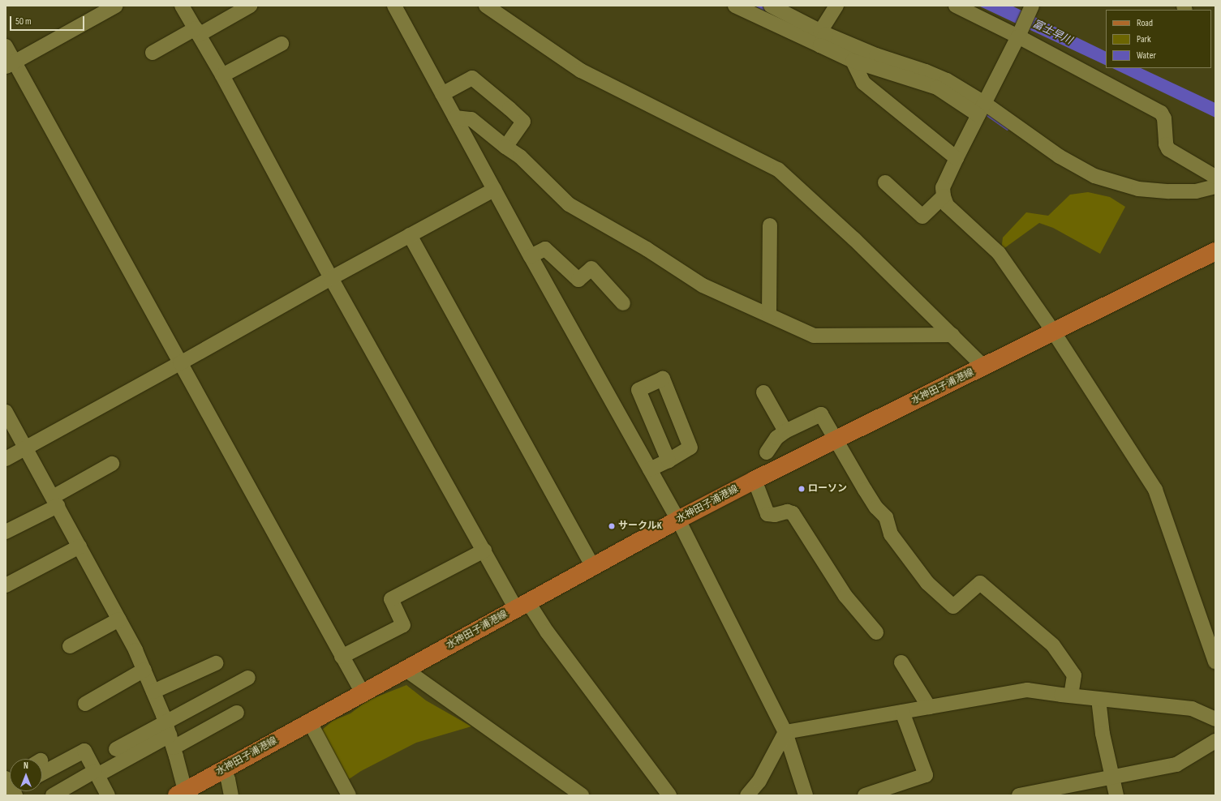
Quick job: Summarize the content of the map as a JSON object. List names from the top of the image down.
{
  "streets": {
    "main road": ["水神田子浦港線"]
  },
  "water": ["富士早川"],
  "places": ["ローソン", "サークルK"],
  "legend": ["Road", "Park", "Water"],
  "scale_bar": "50 m",
  "north": "top"
}
